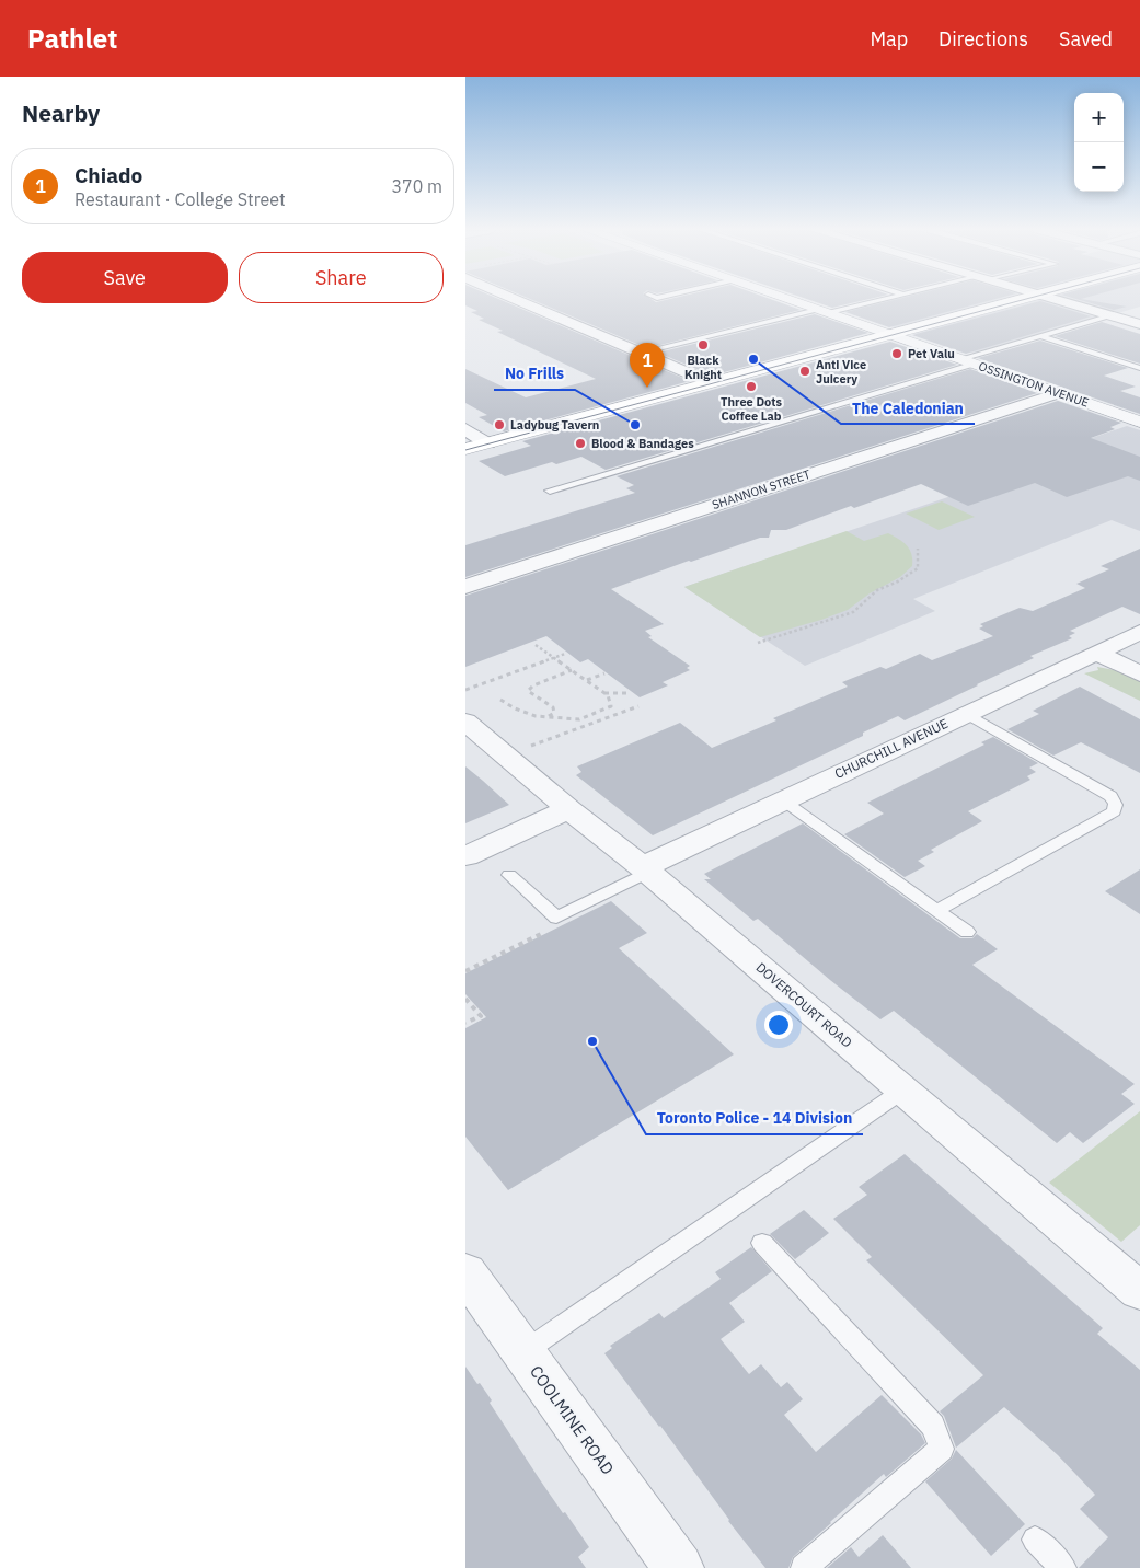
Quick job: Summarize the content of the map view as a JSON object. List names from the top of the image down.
{
  "streets": {
    "street": [
      "OSSINGTON AVENUE",
      "SHANNON STREET",
      "CHURCHILL AVENUE",
      "DOVERCOURT ROAD",
      "COOLMINE ROAD"
    ]
  },
  "crossings": [
    ["OSSINGTON AVENUE", "SHANNON STREET"],
    ["CHURCHILL AVENUE", "DOVERCOURT ROAD"]
  ],
  "places": [
    "Black Knight",
    "Pet Valu",
    "The Caledonian",
    "Anti Vice Juicery",
    "Three Dots Coffee Lab",
    "Ladybug Tavern",
    "No Frills",
    "Blood & Bandages",
    "Toronto Police - 14 Division"
  ],
  "page": {
    "header": "Pathlet",
    "nav": ["Map", "Directions", "Saved"],
    "heading": "Nearby",
    "map_buttons": ["+", "−"],
    "list": [
      {
        "mark": "1",
        "name": "Chiado",
        "note": "Restaurant · College Street",
        "value": "370 m"
      }
    ],
    "buttons": ["Save", "Share"],
    "pins": "1"
  }
}
